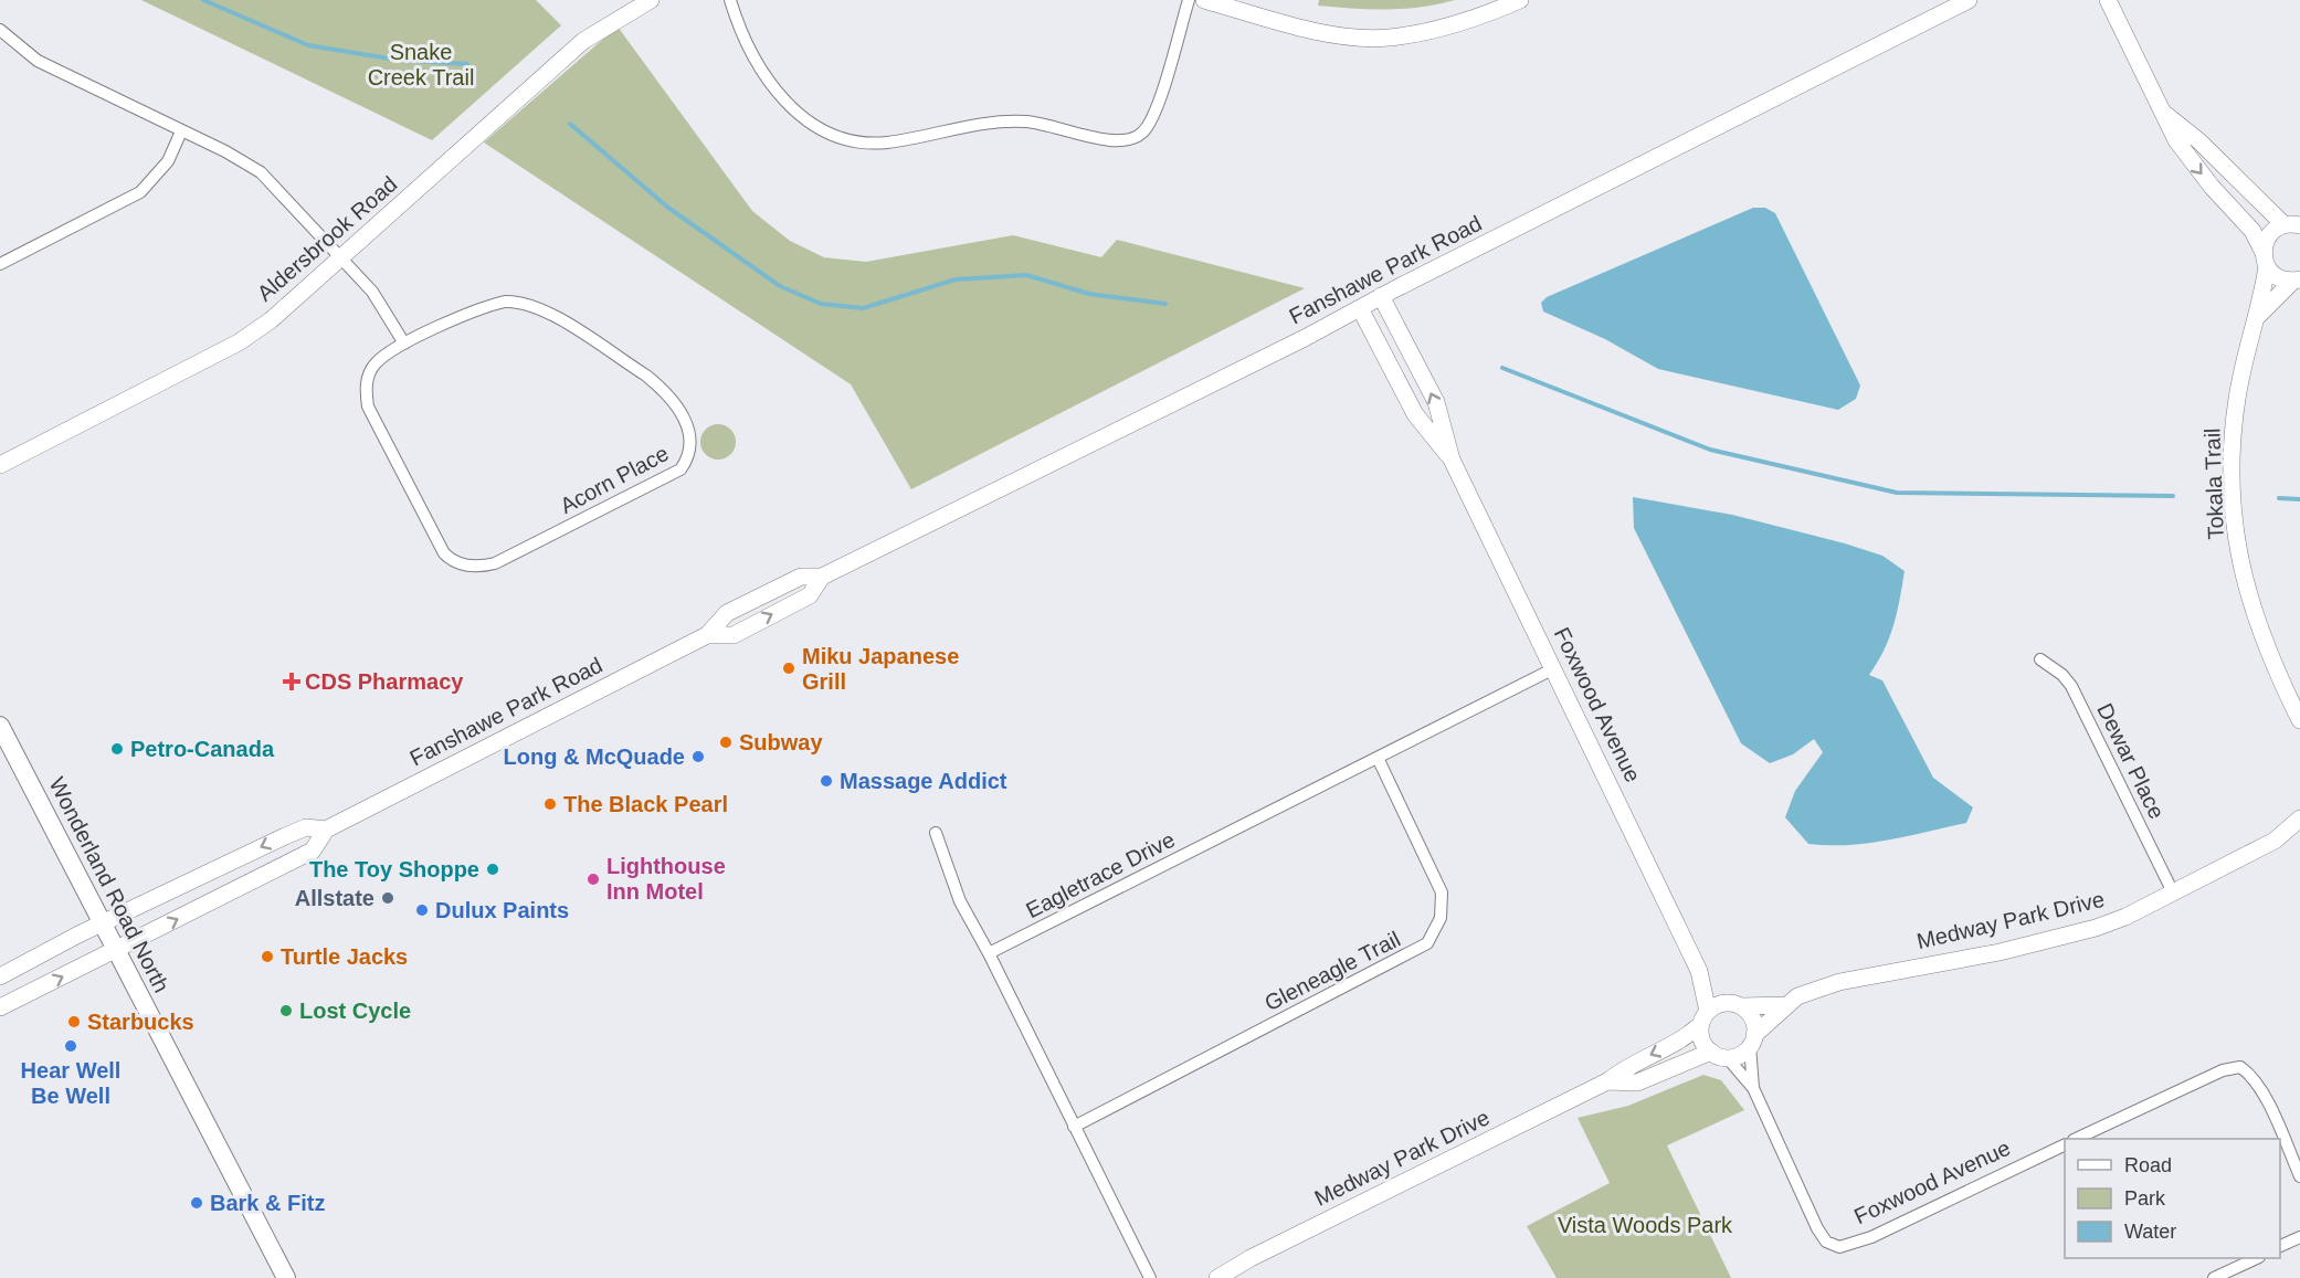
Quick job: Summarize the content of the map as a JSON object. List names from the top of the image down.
{
  "streets": {
    "main road": ["Wonderland Road North"],
    "street": [
      "Aldersbrook Road",
      "Fanshawe Park Road",
      "Acorn Place",
      "Tokala Trail",
      "Foxwood Avenue",
      "Dewar Place",
      "Eagletrace Drive",
      "Medway Park Drive",
      "Gleneagle Trail"
    ]
  },
  "crossings": [
    ["Fanshawe Park Road", "Foxwood Avenue"],
    ["Fanshawe Park Road", "Wonderland Road North"],
    ["Foxwood Avenue", "Eagletrace Drive"],
    ["Foxwood Avenue", "Medway Park Drive"],
    ["Dewar Place", "Medway Park Drive"],
    ["Eagletrace Drive", "Gleneagle Trail"]
  ],
  "parks": ["Snake Creek Trail", "Vista Woods Park"],
  "places": {
    "other": [
      "Miku Japanese Grill",
      "Subway",
      "Petro-Canada",
      "Long & McQuade",
      "Massage Addict",
      "The Black Pearl",
      "The Toy Shoppe",
      "Lighthouse Inn Motel",
      "Allstate",
      "Dulux Paints",
      "Turtle Jacks",
      "Lost Cycle",
      "Starbucks",
      "Hear Well Be Well",
      "Bark & Fitz"
    ],
    "health": ["CDS Pharmacy"]
  },
  "legend": ["Road", "Park", "Water"]
}
